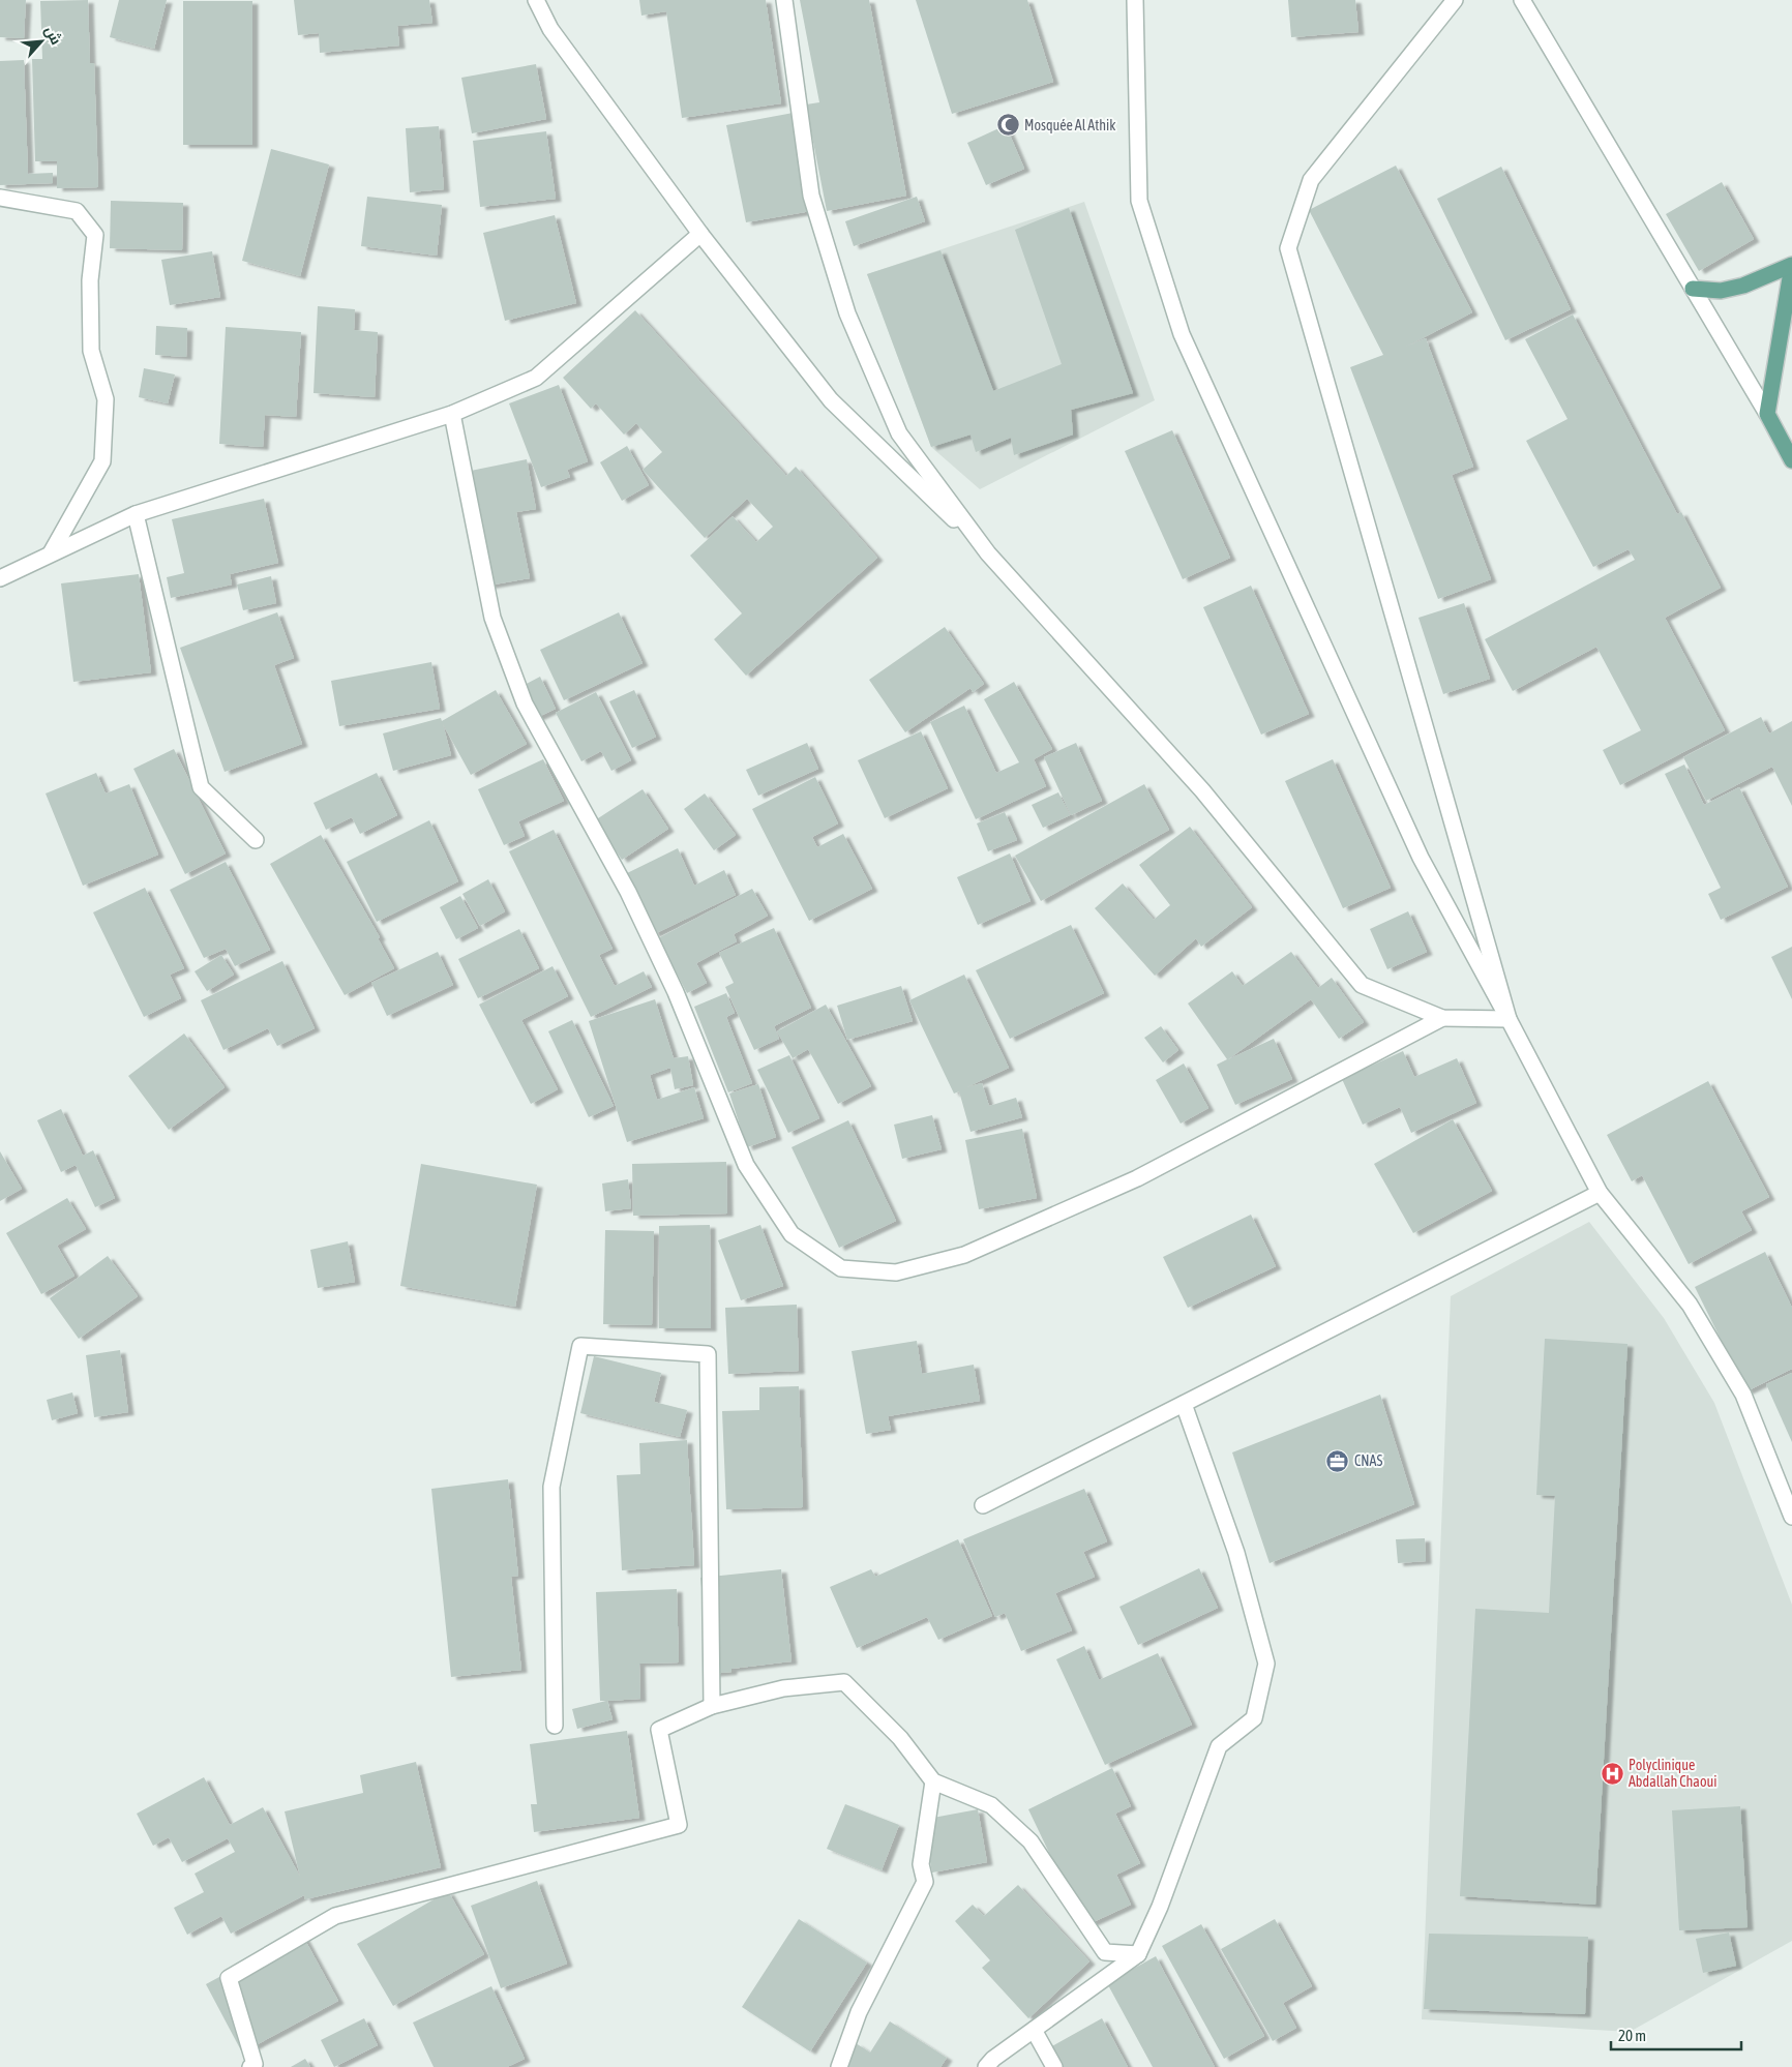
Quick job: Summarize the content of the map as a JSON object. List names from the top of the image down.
{
  "places": {
    "mosque": ["Mosquée Al Athik"],
    "office": ["CNAS"],
    "hospital": ["Polyclinique Abdallah Chaoui"]
  },
  "scale_bar": "20 m",
  "north": "top right"
}
